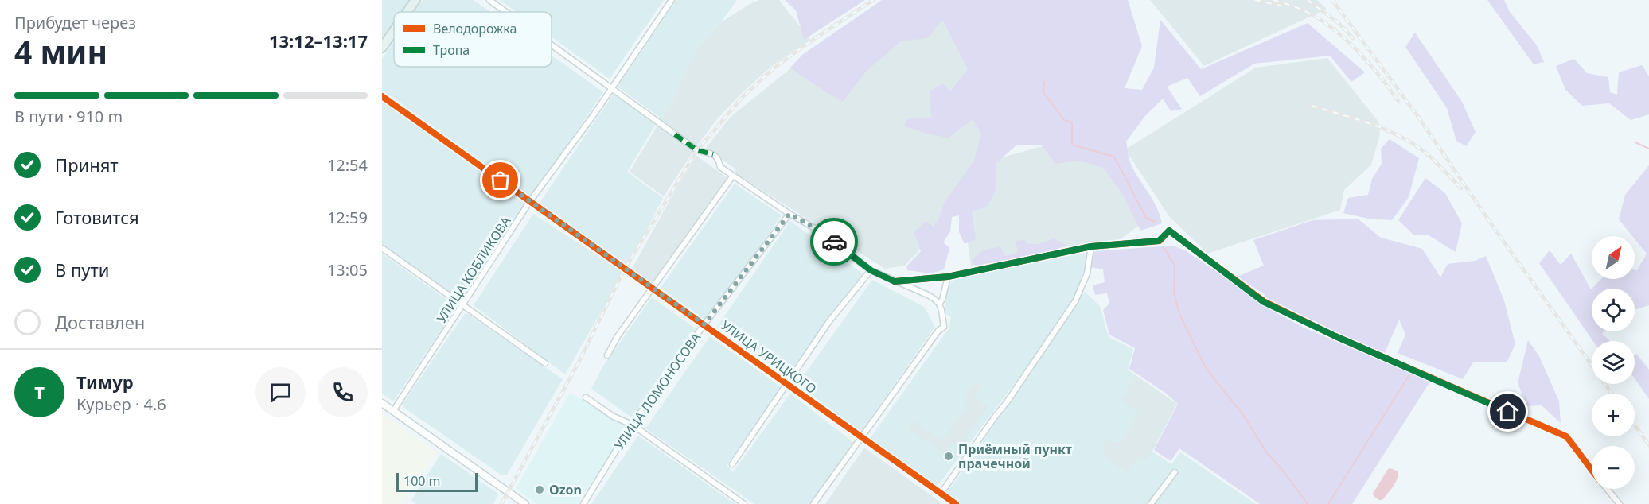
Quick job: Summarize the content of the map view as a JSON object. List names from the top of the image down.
{
  "streets": {
    "street": ["УЛИЦА КОБЛИКОВА", "УЛИЦА УРИЦКОГО", "УЛИЦА ЛОМОНОСОВА"]
  },
  "crossings": [
    ["УЛИЦА КОБЛИКОВА", "УЛИЦА УРИЦКОГО"],
    ["УЛИЦА УРИЦКОГО", "УЛИЦА ЛОМОНОСОВА"]
  ],
  "places": ["Приёмный пункт прачечной", "Ozon"],
  "legend": ["Велодорожка", "Тропа"],
  "scale_bar": "100 m",
  "north": "top right",
  "page": {
    "heading": ["4 мин", "Прибудет через", "13:12–13:17"],
    "panel": ["Тимур", "Курьер · 4.6"],
    "bar": "В пути · 910 m",
    "list": [
      ["Принят", "12:54"],
      ["Готовится", "12:59"],
      ["В пути", "13:05"],
      "Доставлен"
    ],
    "map_buttons": ["+", "−"],
    "round": "Т",
    "scale": "100 m"
  }
}
